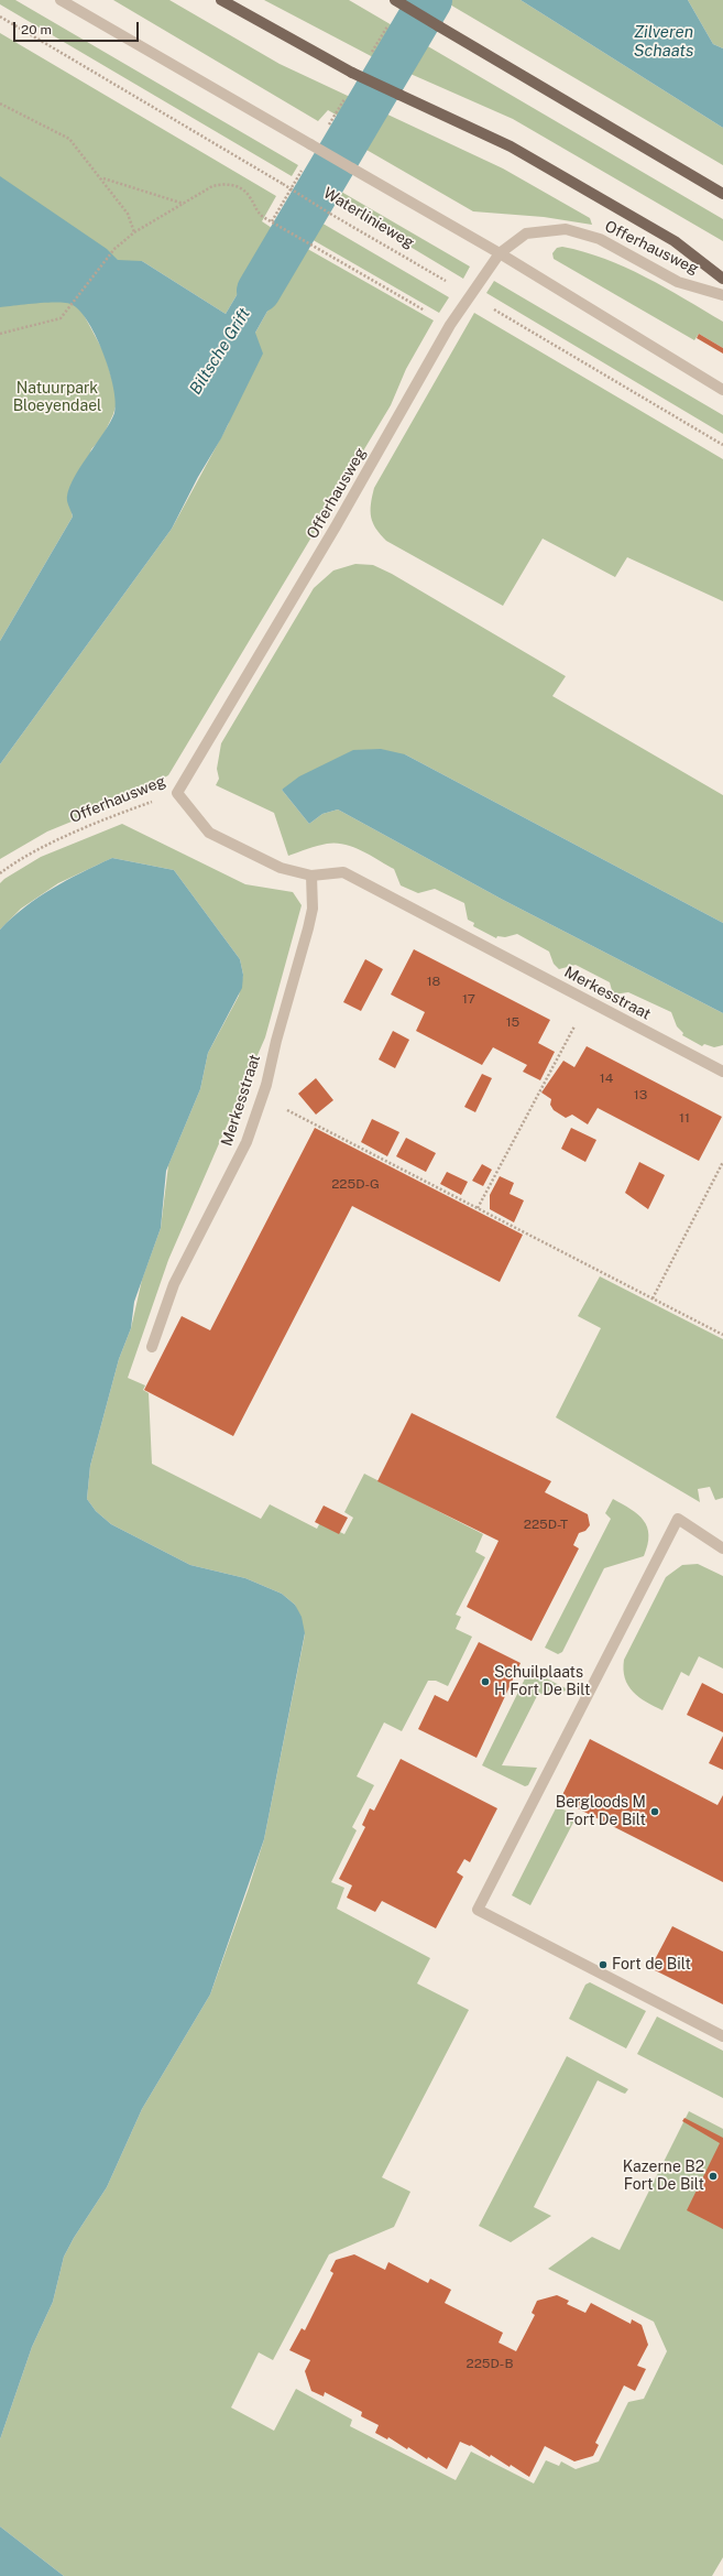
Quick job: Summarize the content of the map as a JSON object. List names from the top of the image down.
{
  "streets": {
    "street": ["Offerhausweg", "Merkesstraat"],
    "path": ["Waterlinieweg"]
  },
  "crossings": [
    ["Waterlinieweg", "Offerhausweg"],
    ["Offerhausweg", "Merkesstraat"]
  ],
  "water": ["Zilveren Schaats", "Biltsche Grift"],
  "parks": ["Natuurpark Bloeyendael"],
  "places": [
    "Schuilplaats H Fort De Bilt",
    "Bergloods M Fort De Bilt",
    "Fort de Bilt",
    "Kazerne B2 Fort De Bilt"
  ],
  "house_numbers": [
    "18",
    "17",
    "15",
    "14",
    "13",
    "11",
    "225D-G",
    "225D-T",
    "225D-B"
  ],
  "scale_bar": "20 m"
}
